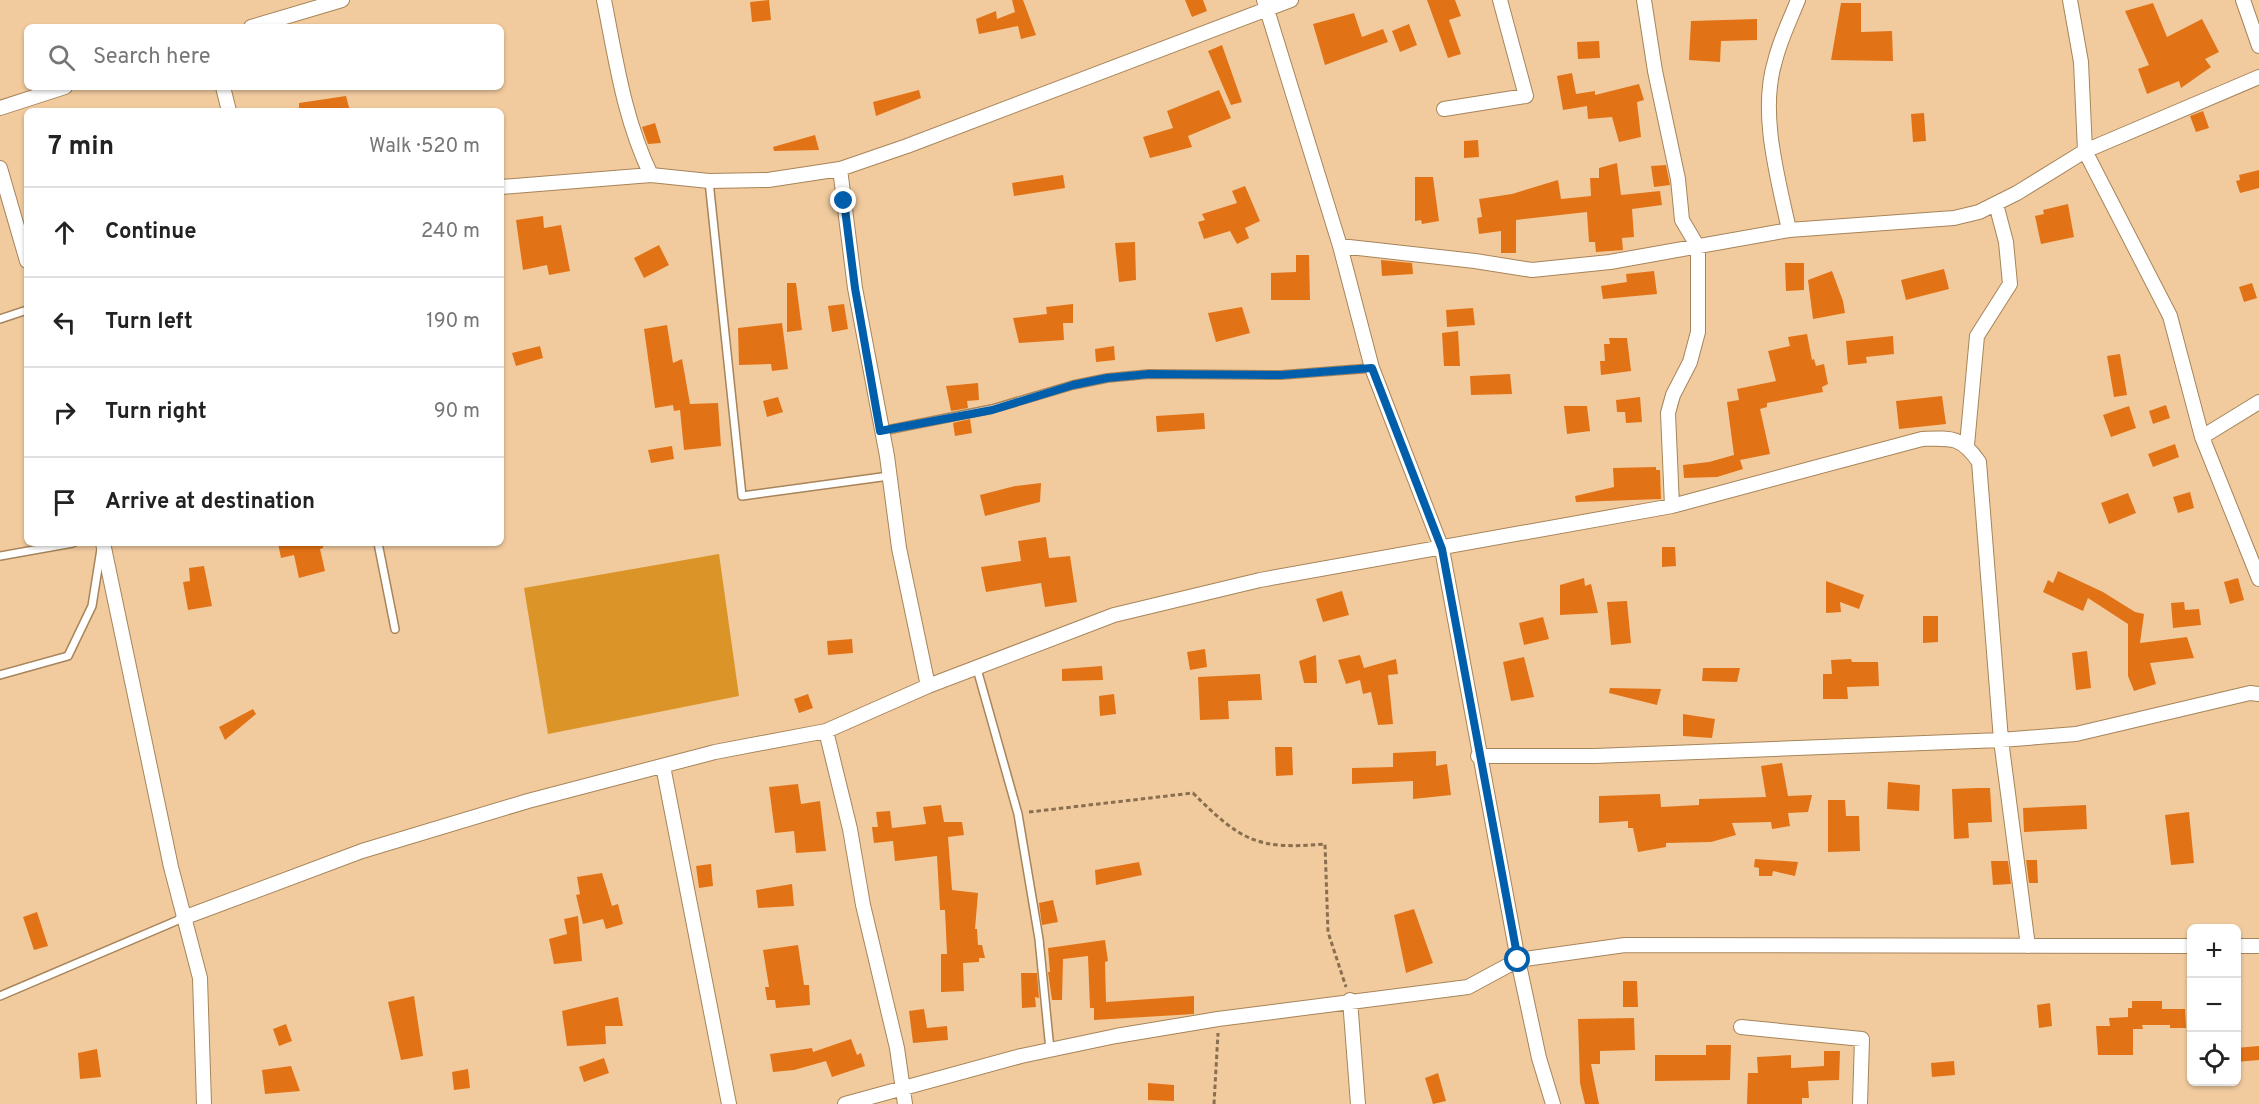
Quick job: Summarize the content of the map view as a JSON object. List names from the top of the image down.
{
  "page": {
    "search": "Search here",
    "heading": ["7 min", "Walk · 520 m"],
    "list": [
      ["Continue", "240 m"],
      ["Turn left", "190 m"],
      ["Turn right", "90 m"],
      "Arrive at destination"
    ],
    "map_buttons": ["+", "−"]
  }
}
